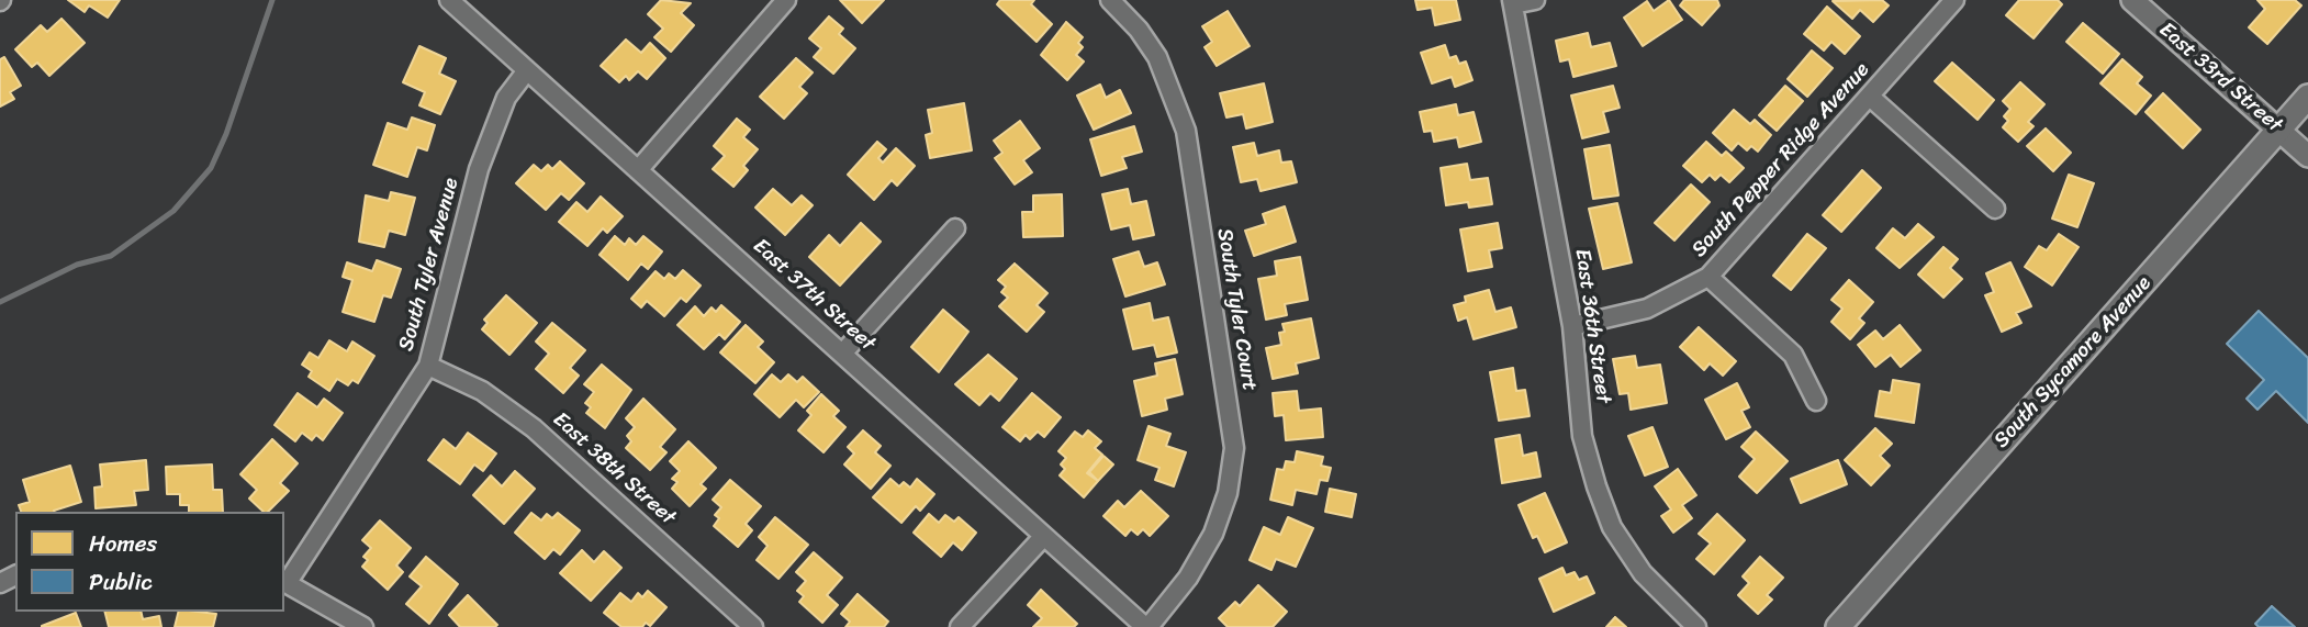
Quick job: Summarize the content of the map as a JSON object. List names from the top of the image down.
{
  "streets": {
    "main road": ["South Sycamore Avenue"],
    "street": [
      "East 33rd Street",
      "South Pepper Ridge Avenue",
      "South Tyler Avenue",
      "East 37th Street",
      "South Tyler Court",
      "East 36th Street",
      "East 38th Street"
    ]
  },
  "crossings": [
    ["East 33rd Street", "South Sycamore Avenue"],
    ["South Pepper Ridge Avenue", "East 36th Street"],
    ["South Tyler Avenue", "East 37th Street"],
    ["South Tyler Avenue", "East 38th Street"],
    ["East 37th Street", "South Tyler Court"]
  ],
  "legend": ["Homes", "Public"]
}
